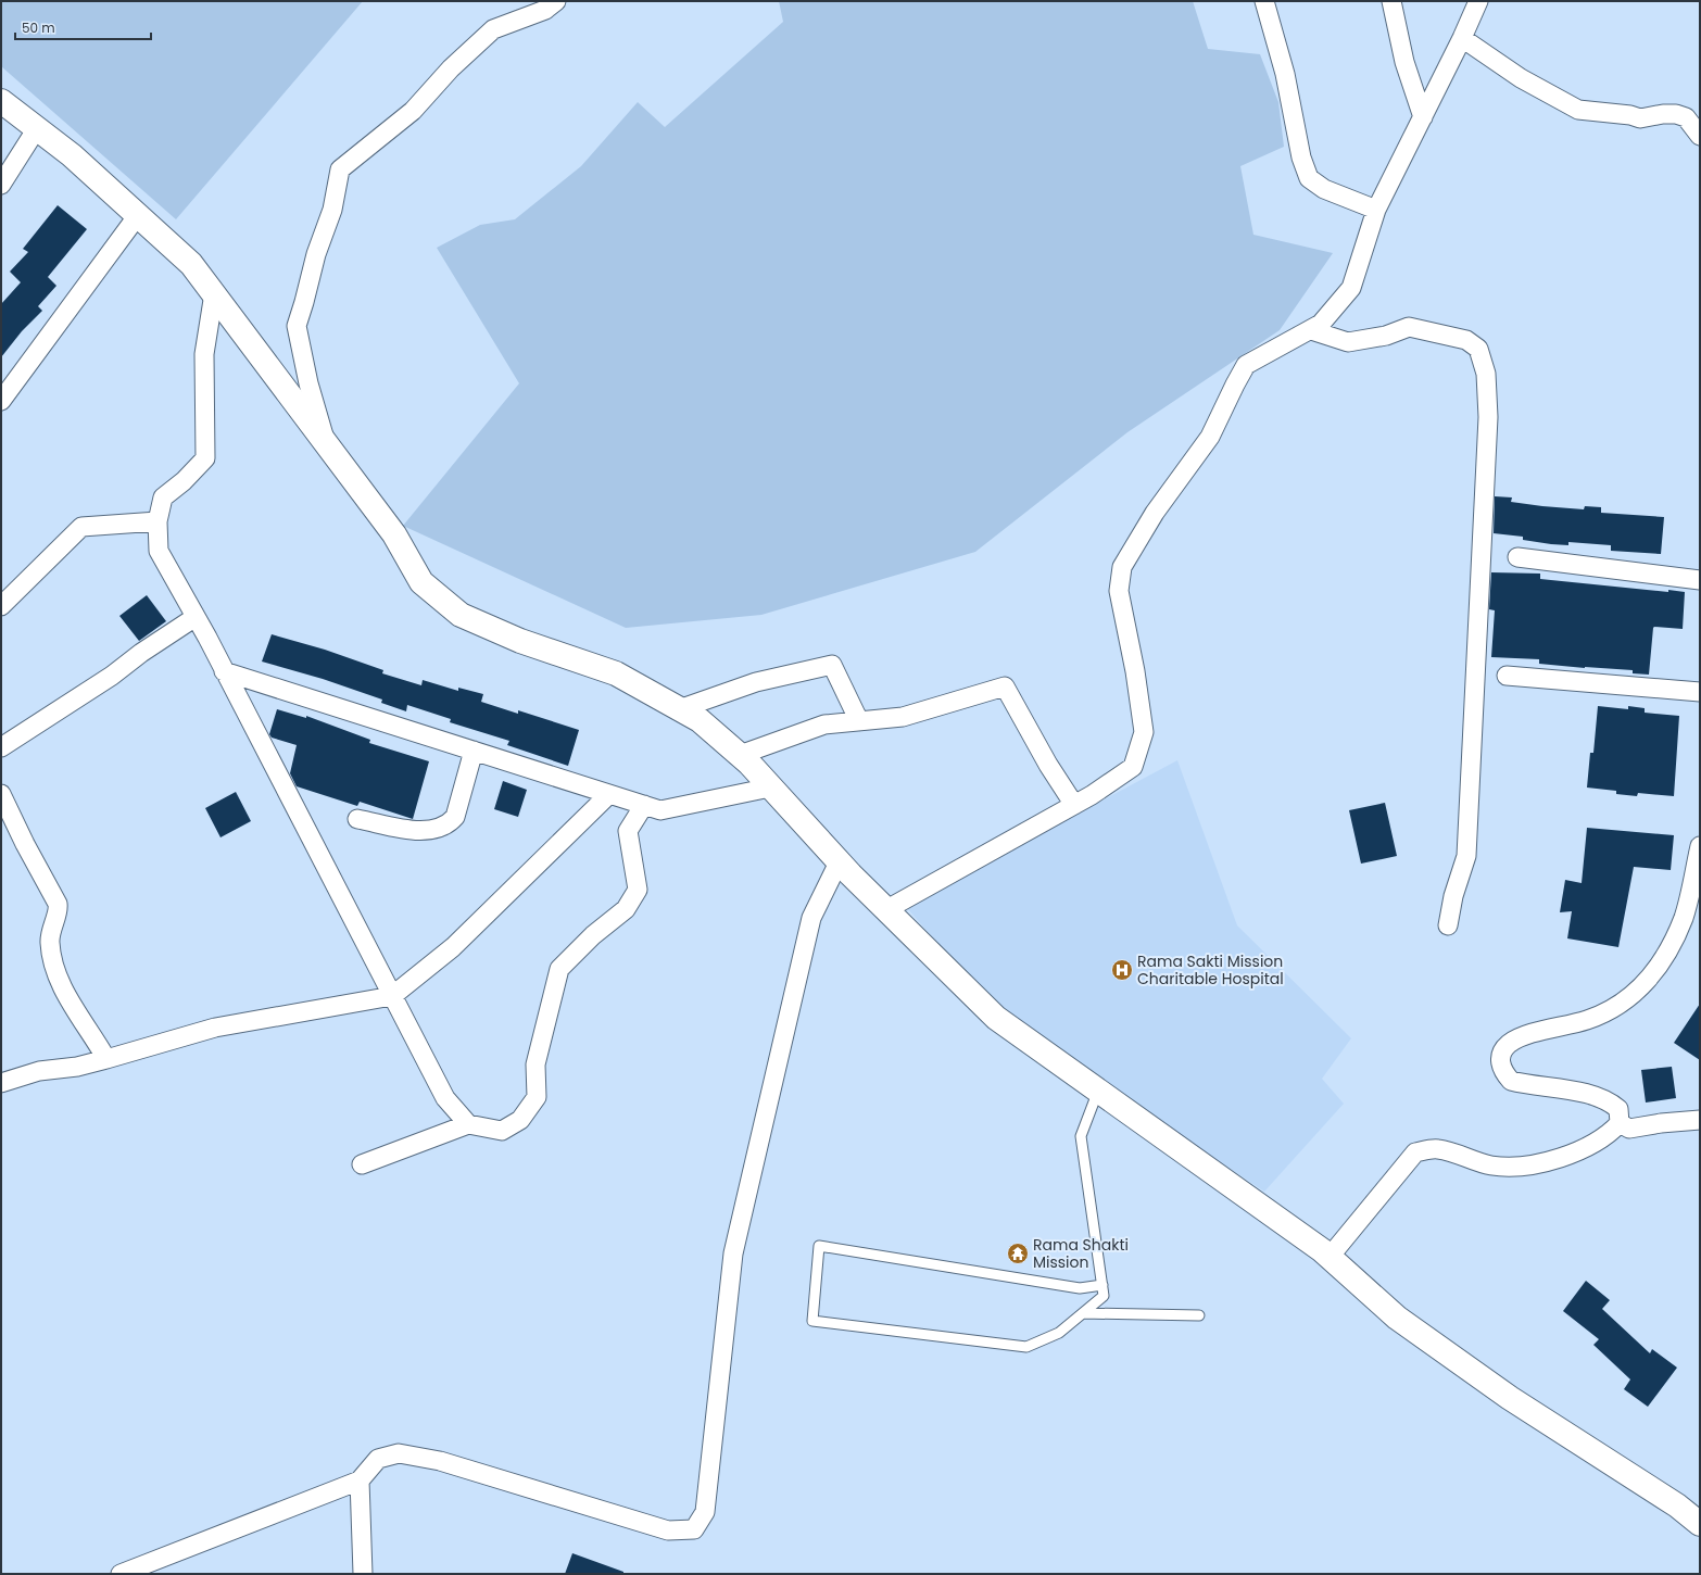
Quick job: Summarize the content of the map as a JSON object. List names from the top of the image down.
{
  "places": {
    "hospital": ["Rama Sakti Mission Charitable Hospital"],
    "temple": ["Rama Shakti Mission"]
  },
  "scale_bar": "50 m"
}
